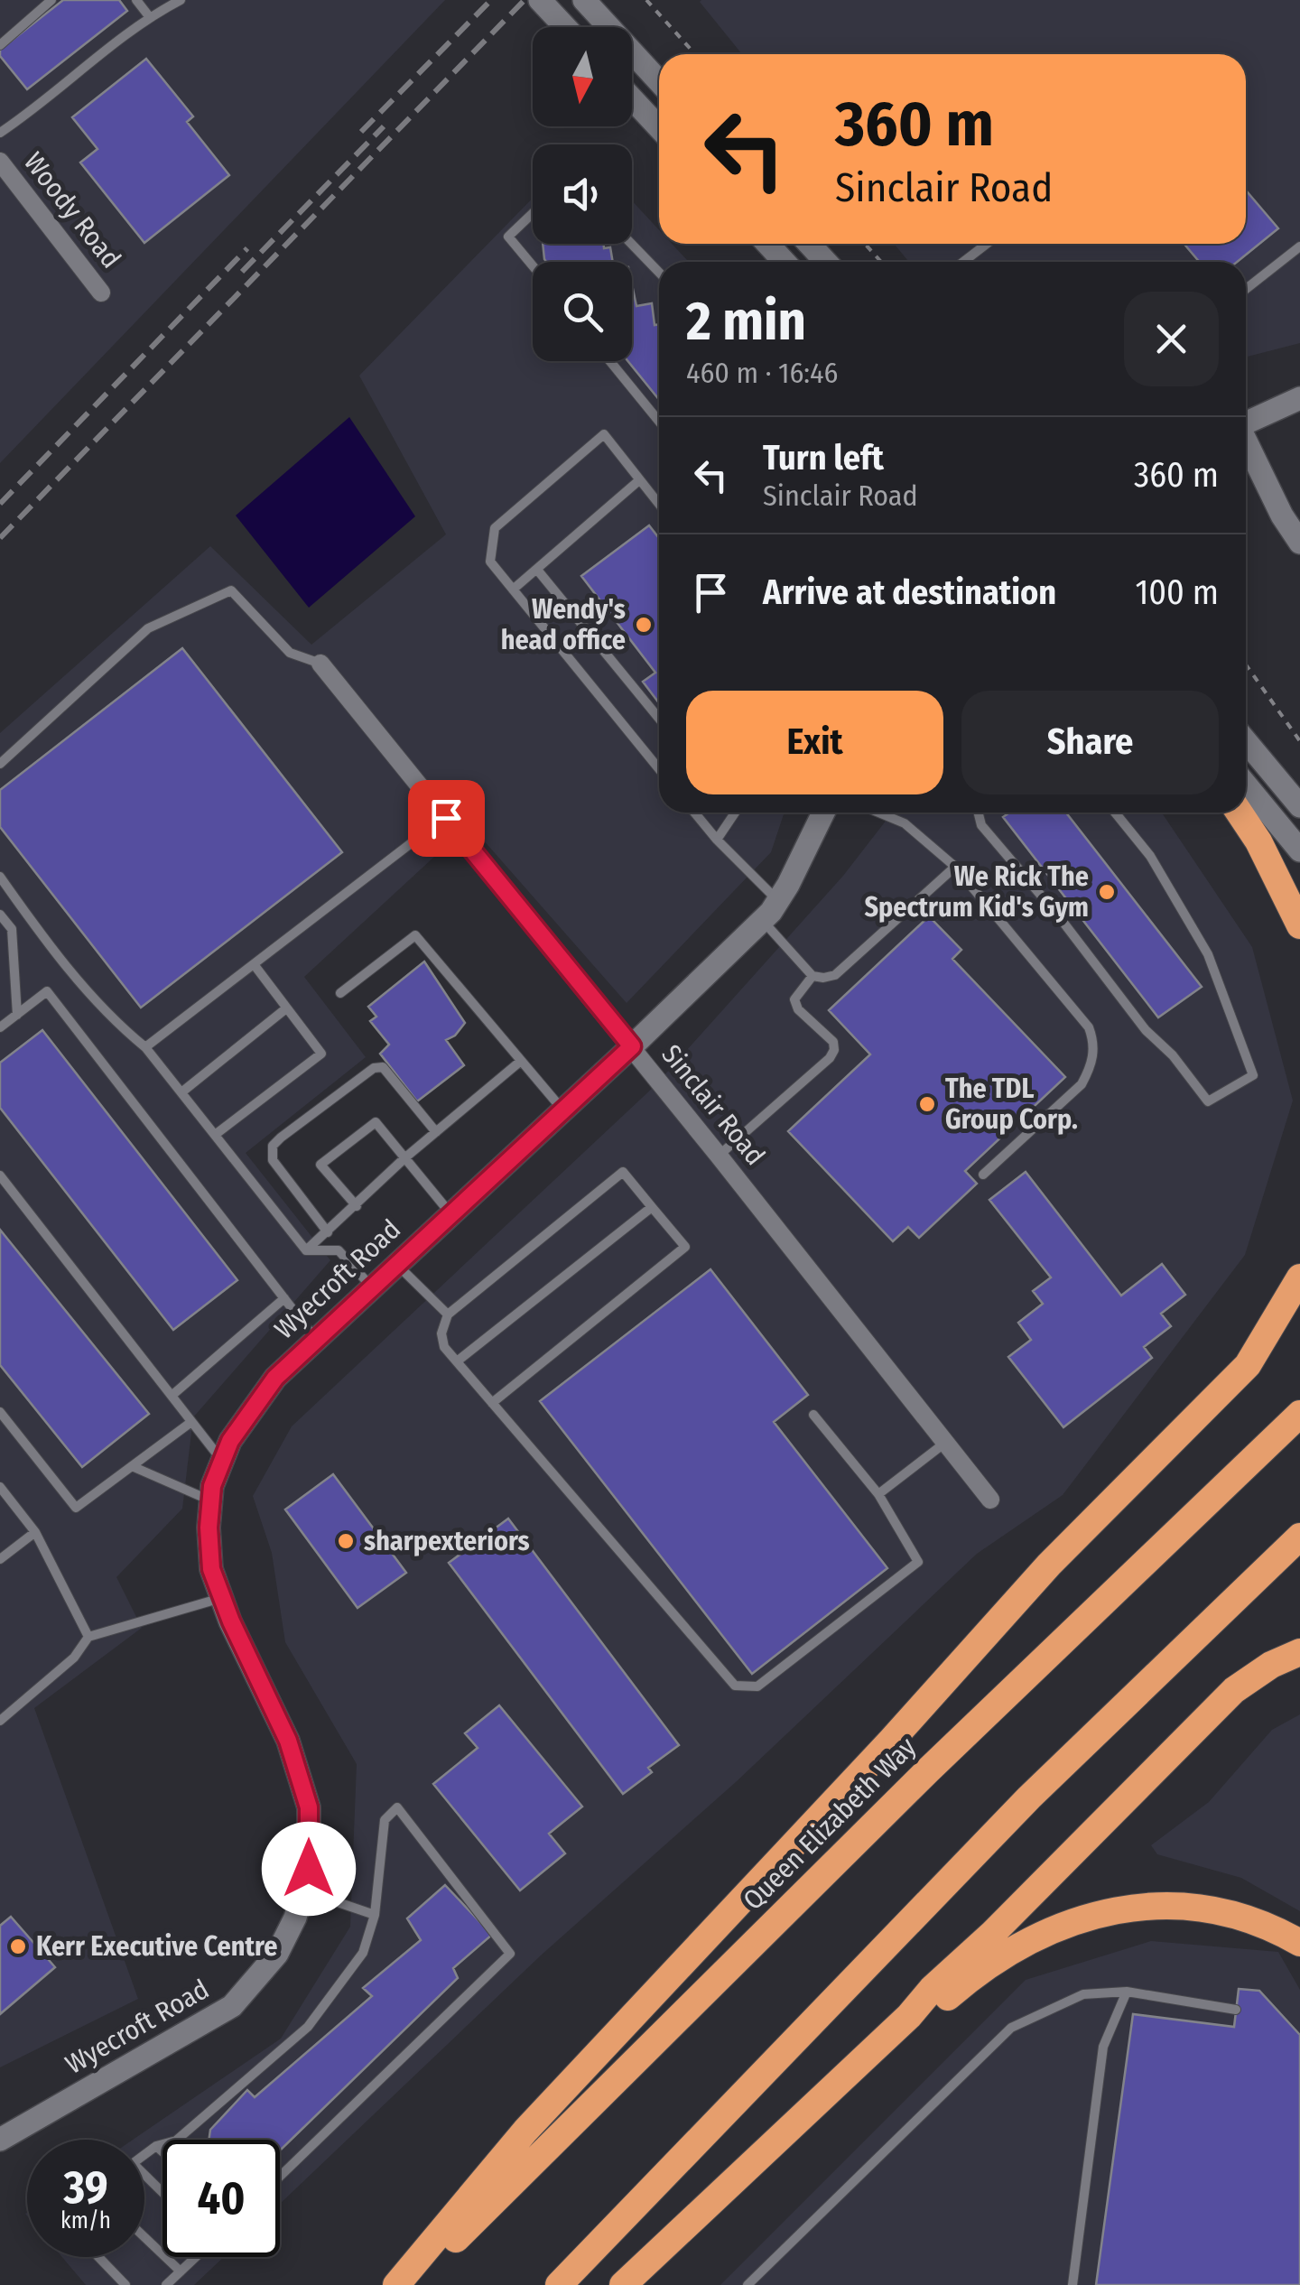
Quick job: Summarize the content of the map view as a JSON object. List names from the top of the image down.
{
  "streets": {
    "highway": ["Queen Elizabeth Way"],
    "street": ["Woody Road", "Sinclair Road", "Wyecroft Road"]
  },
  "crossings": [
    ["Sinclair Road", "Wyecroft Road"]
  ],
  "places": [
    "Wendy's head office",
    "We Rick The Spectrum Kid's Gym",
    "The TDL Group Corp.",
    "sharpexteriors",
    "Kerr Executive Centre"
  ],
  "north": "bottom",
  "page": {
    "turn": ["360 m", "Sinclair Road"],
    "heading": ["2 min", "460 m · 16:46"],
    "list": [
      {
        "name": "Turn left",
        "note": "Sinclair Road",
        "value": "360 m"
      },
      {
        "name": "Arrive at destination",
        "value": "100 m"
      }
    ],
    "buttons": ["Exit", "Share"],
    "speed": "39 km/h",
    "limit": "40"
  }
}
